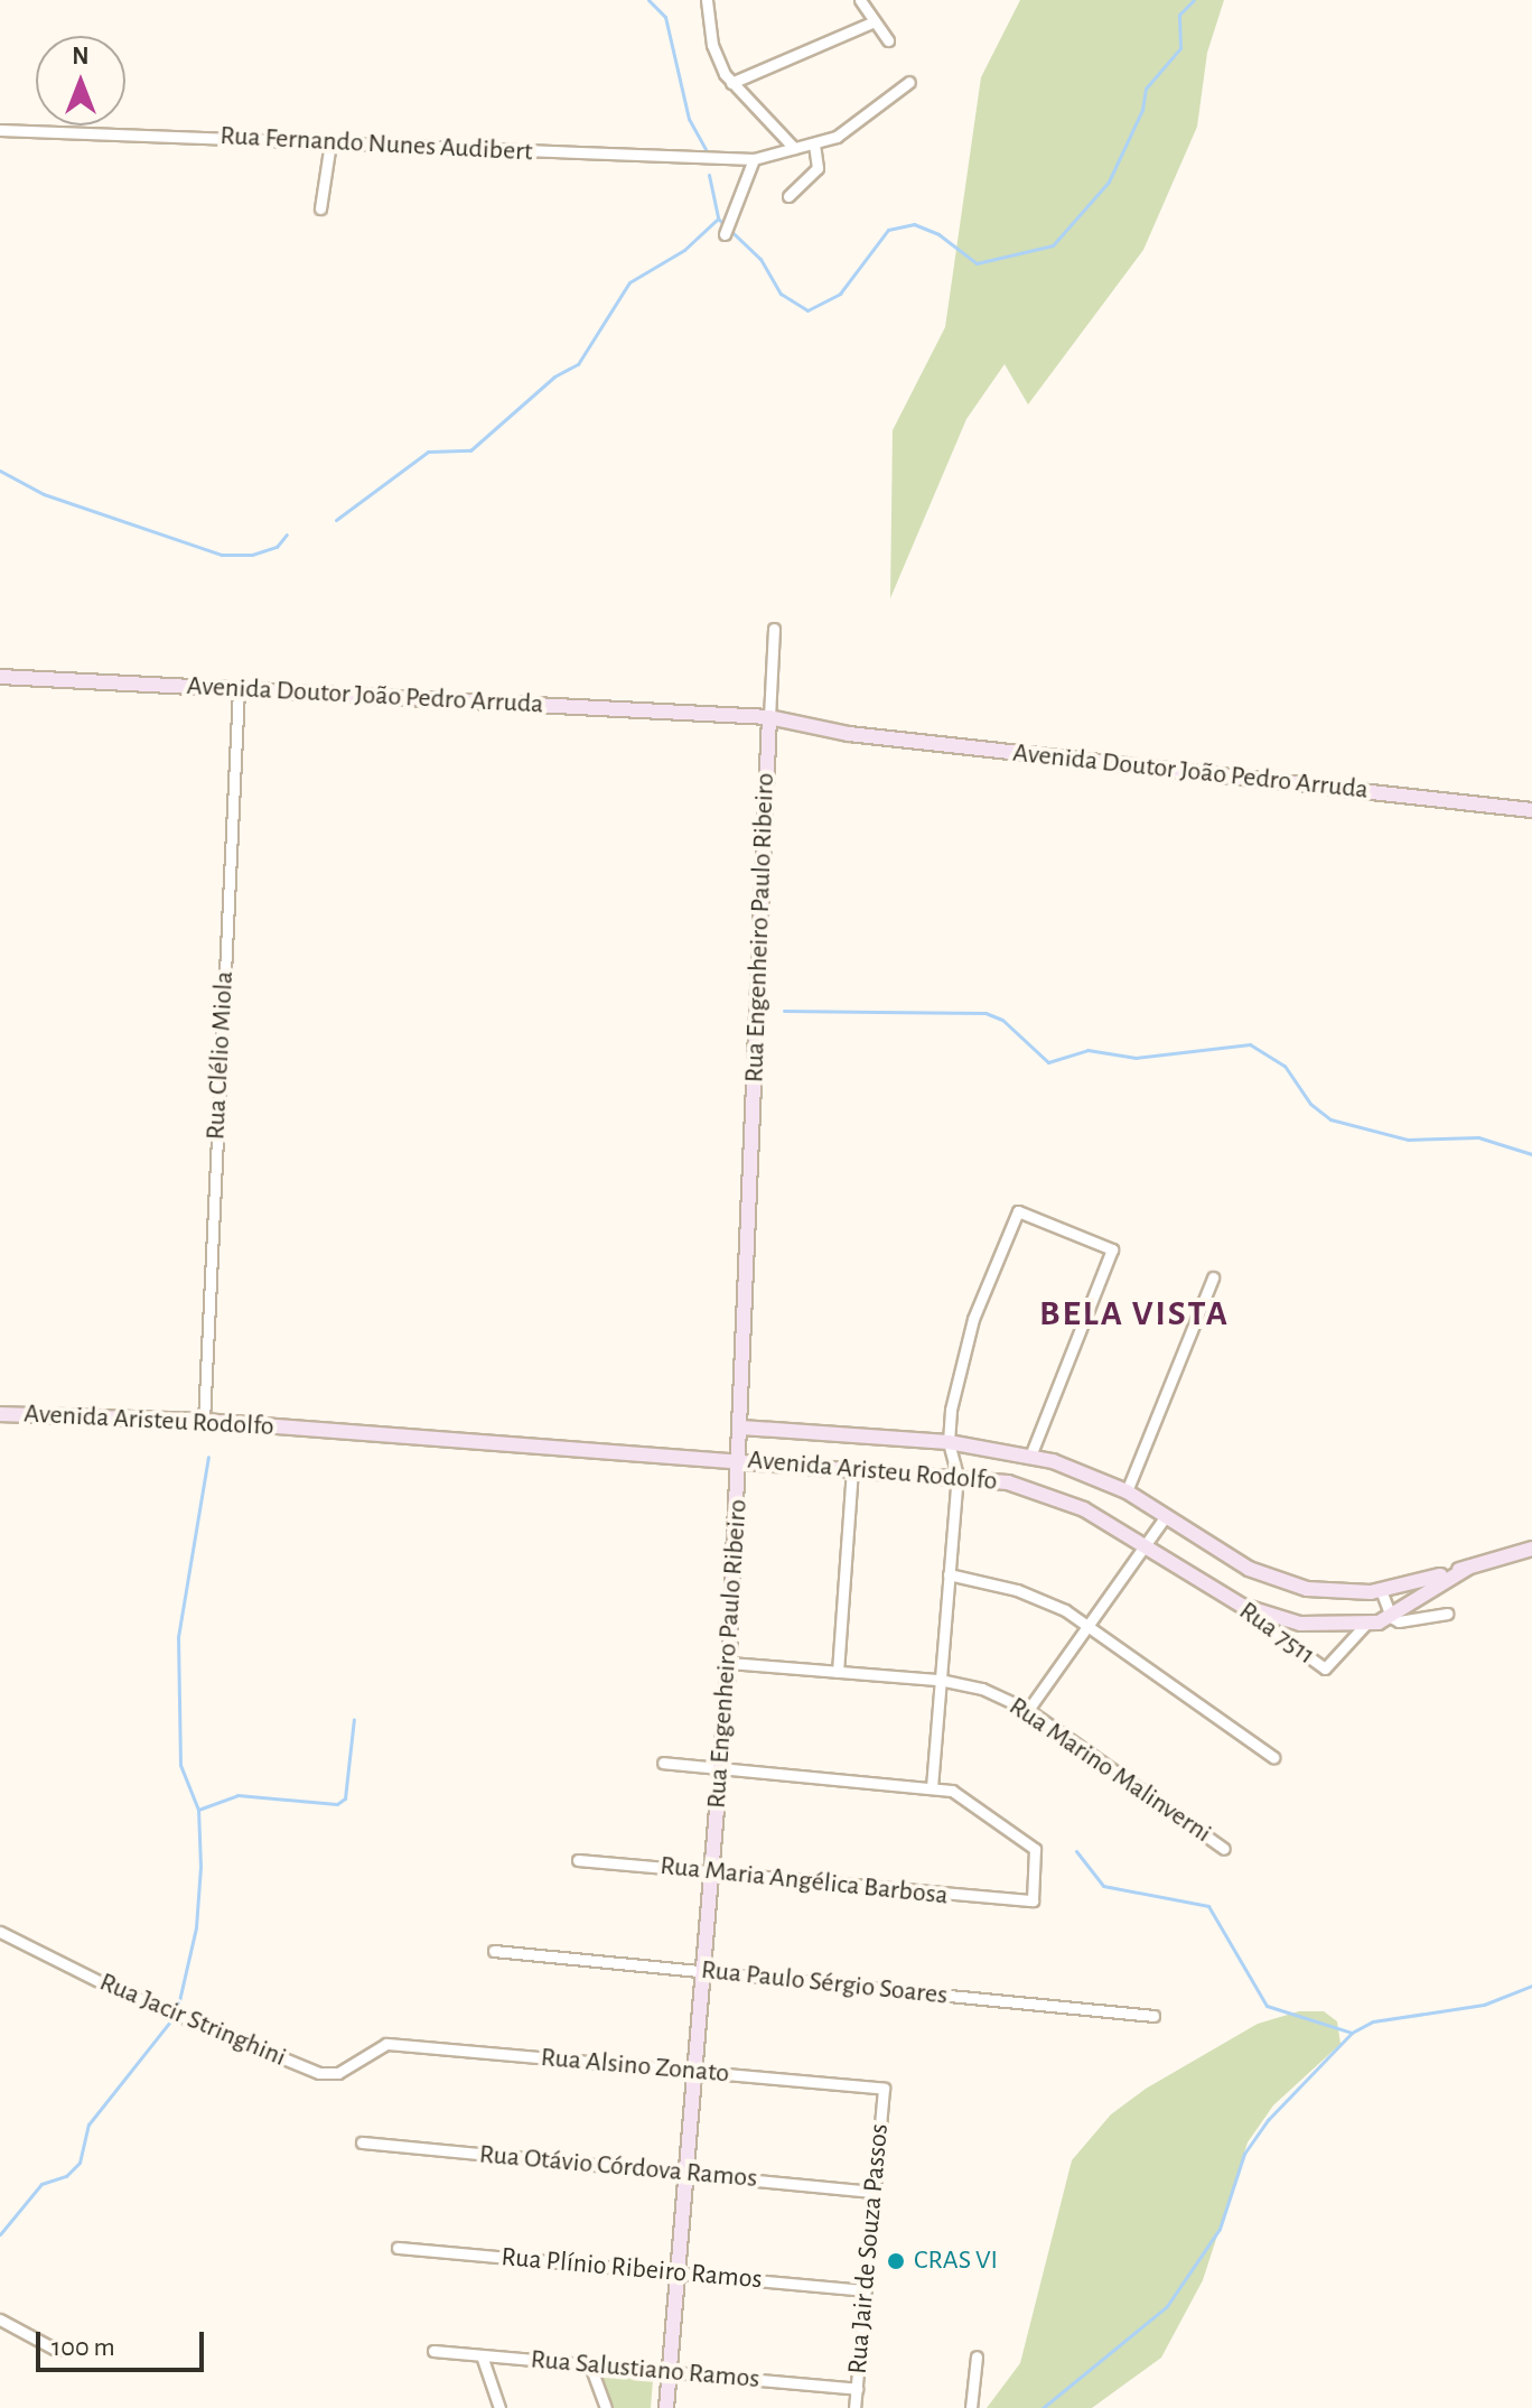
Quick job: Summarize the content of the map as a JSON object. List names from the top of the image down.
{
  "streets": {
    "street": [
      "Rua Fernando Nunes Audibert",
      "Avenida Doutor João Pedro Arruda",
      "Rua Engenheiro Paulo Ribeiro",
      "Rua Clélio Miola",
      "Avenida Aristeu Rodolfo",
      "Rua 7511",
      "Rua Marino Malinverni",
      "Rua Maria Angélica Barbosa",
      "Rua Paulo Sérgio Soares",
      "Rua Jacir Stringhini",
      "Rua Alsino Zonato",
      "Rua Otávio Córdova Ramos",
      "Rua Jair de Souza Passos",
      "Rua Plínio Ribeiro Ramos",
      "Rua Salustiano Ramos"
    ]
  },
  "crossings": [
    ["Avenida Doutor João Pedro Arruda", "Rua Engenheiro Paulo Ribeiro"],
    ["Avenida Doutor João Pedro Arruda", "Rua Clélio Miola"],
    ["Rua Engenheiro Paulo Ribeiro", "Avenida Aristeu Rodolfo"],
    ["Rua Engenheiro Paulo Ribeiro", "Rua Marino Malinverni"],
    ["Rua Engenheiro Paulo Ribeiro", "Rua Maria Angélica Barbosa"],
    ["Rua Engenheiro Paulo Ribeiro", "Rua Paulo Sérgio Soares"],
    ["Rua Engenheiro Paulo Ribeiro", "Rua Alsino Zonato"],
    ["Rua Engenheiro Paulo Ribeiro", "Rua Otávio Córdova Ramos"],
    ["Rua Engenheiro Paulo Ribeiro", "Rua Plínio Ribeiro Ramos"],
    ["Rua Engenheiro Paulo Ribeiro", "Rua Salustiano Ramos"],
    ["Rua Clélio Miola", "Avenida Aristeu Rodolfo"],
    ["Avenida Aristeu Rodolfo", "Rua 7511"],
    ["Rua Jacir Stringhini", "Rua Alsino Zonato"],
    ["Rua Alsino Zonato", "Rua Jair de Souza Passos"],
    ["Rua Otávio Córdova Ramos", "Rua Jair de Souza Passos"],
    ["Rua Jair de Souza Passos", "Rua Plínio Ribeiro Ramos"],
    ["Rua Jair de Souza Passos", "Rua Salustiano Ramos"]
  ],
  "districts": ["BELA VISTA"],
  "places": ["CRAS VI"],
  "scale_bar": "100 m",
  "north": "top"
}
